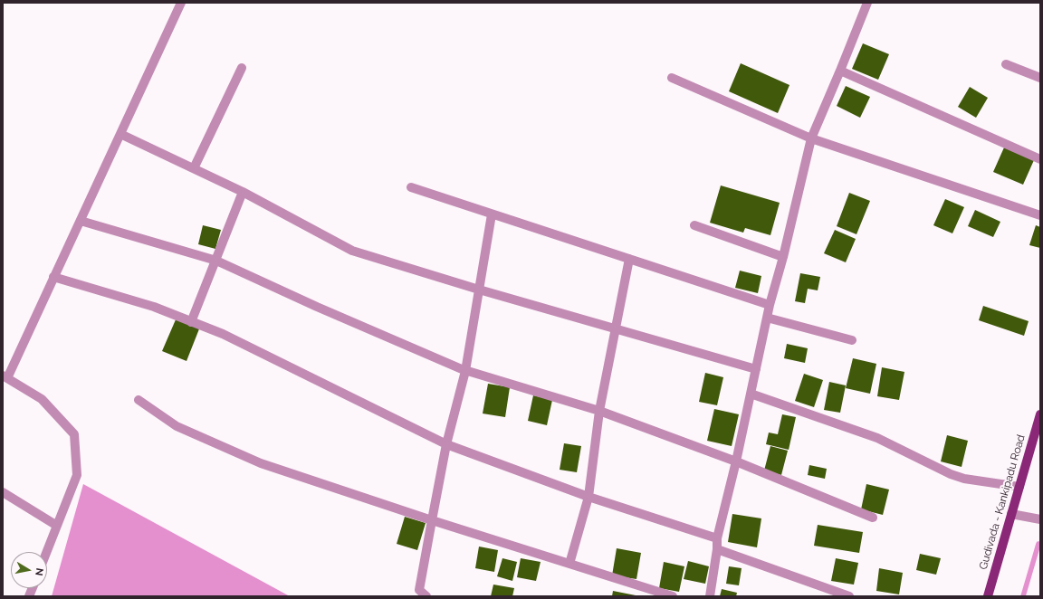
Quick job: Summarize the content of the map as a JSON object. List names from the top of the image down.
{
  "streets": {
    "main road": ["Gudivada - Kankipadu Road"]
  },
  "north": "right"
}
